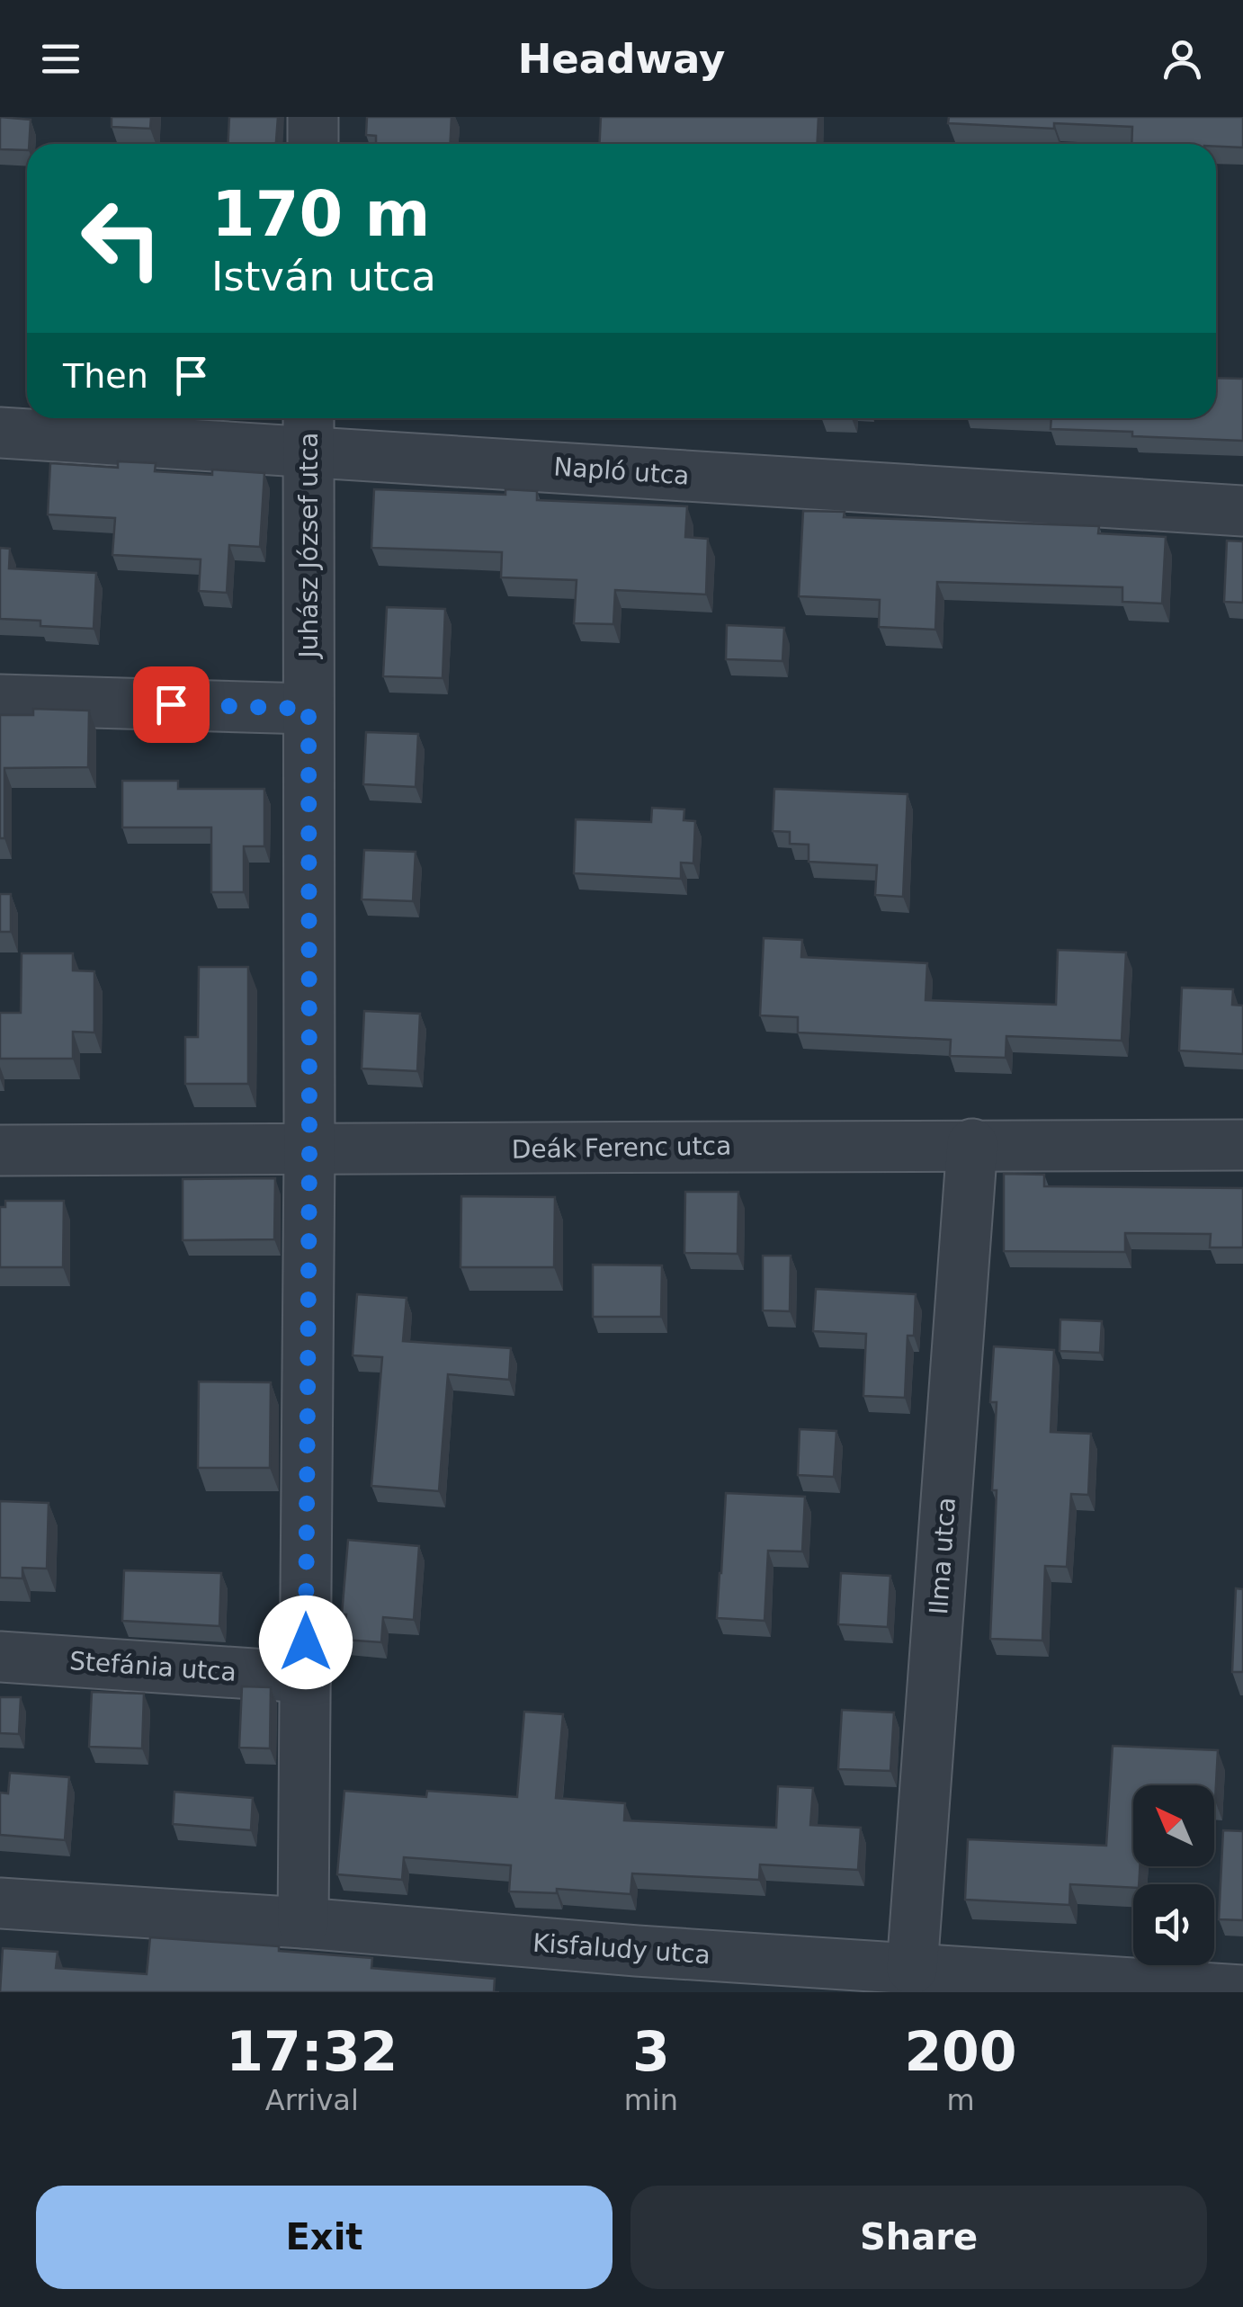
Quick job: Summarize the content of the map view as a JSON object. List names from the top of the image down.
{
  "streets": {
    "street": [
      "Napló utca",
      "Juhász József utca",
      "Deák Ferenc utca",
      "Ilma utca",
      "Stefánia utca",
      "Kisfaludy utca"
    ]
  },
  "crossings": [
    ["Napló utca", "Juhász József utca"],
    ["Juhász József utca", "Deák Ferenc utca"],
    ["Juhász József utca", "Stefánia utca"],
    ["Juhász József utca", "Kisfaludy utca"],
    ["Deák Ferenc utca", "Ilma utca"],
    ["Ilma utca", "Kisfaludy utca"]
  ],
  "north": "top left",
  "page": {
    "header": "Headway",
    "turn": ["170 m", "István utca"],
    "then": "Then",
    "eta": [
      "17:32",
      "Arrival",
      "3",
      "min",
      "200",
      "m"
    ],
    "buttons": ["Exit", "Share"]
  }
}
